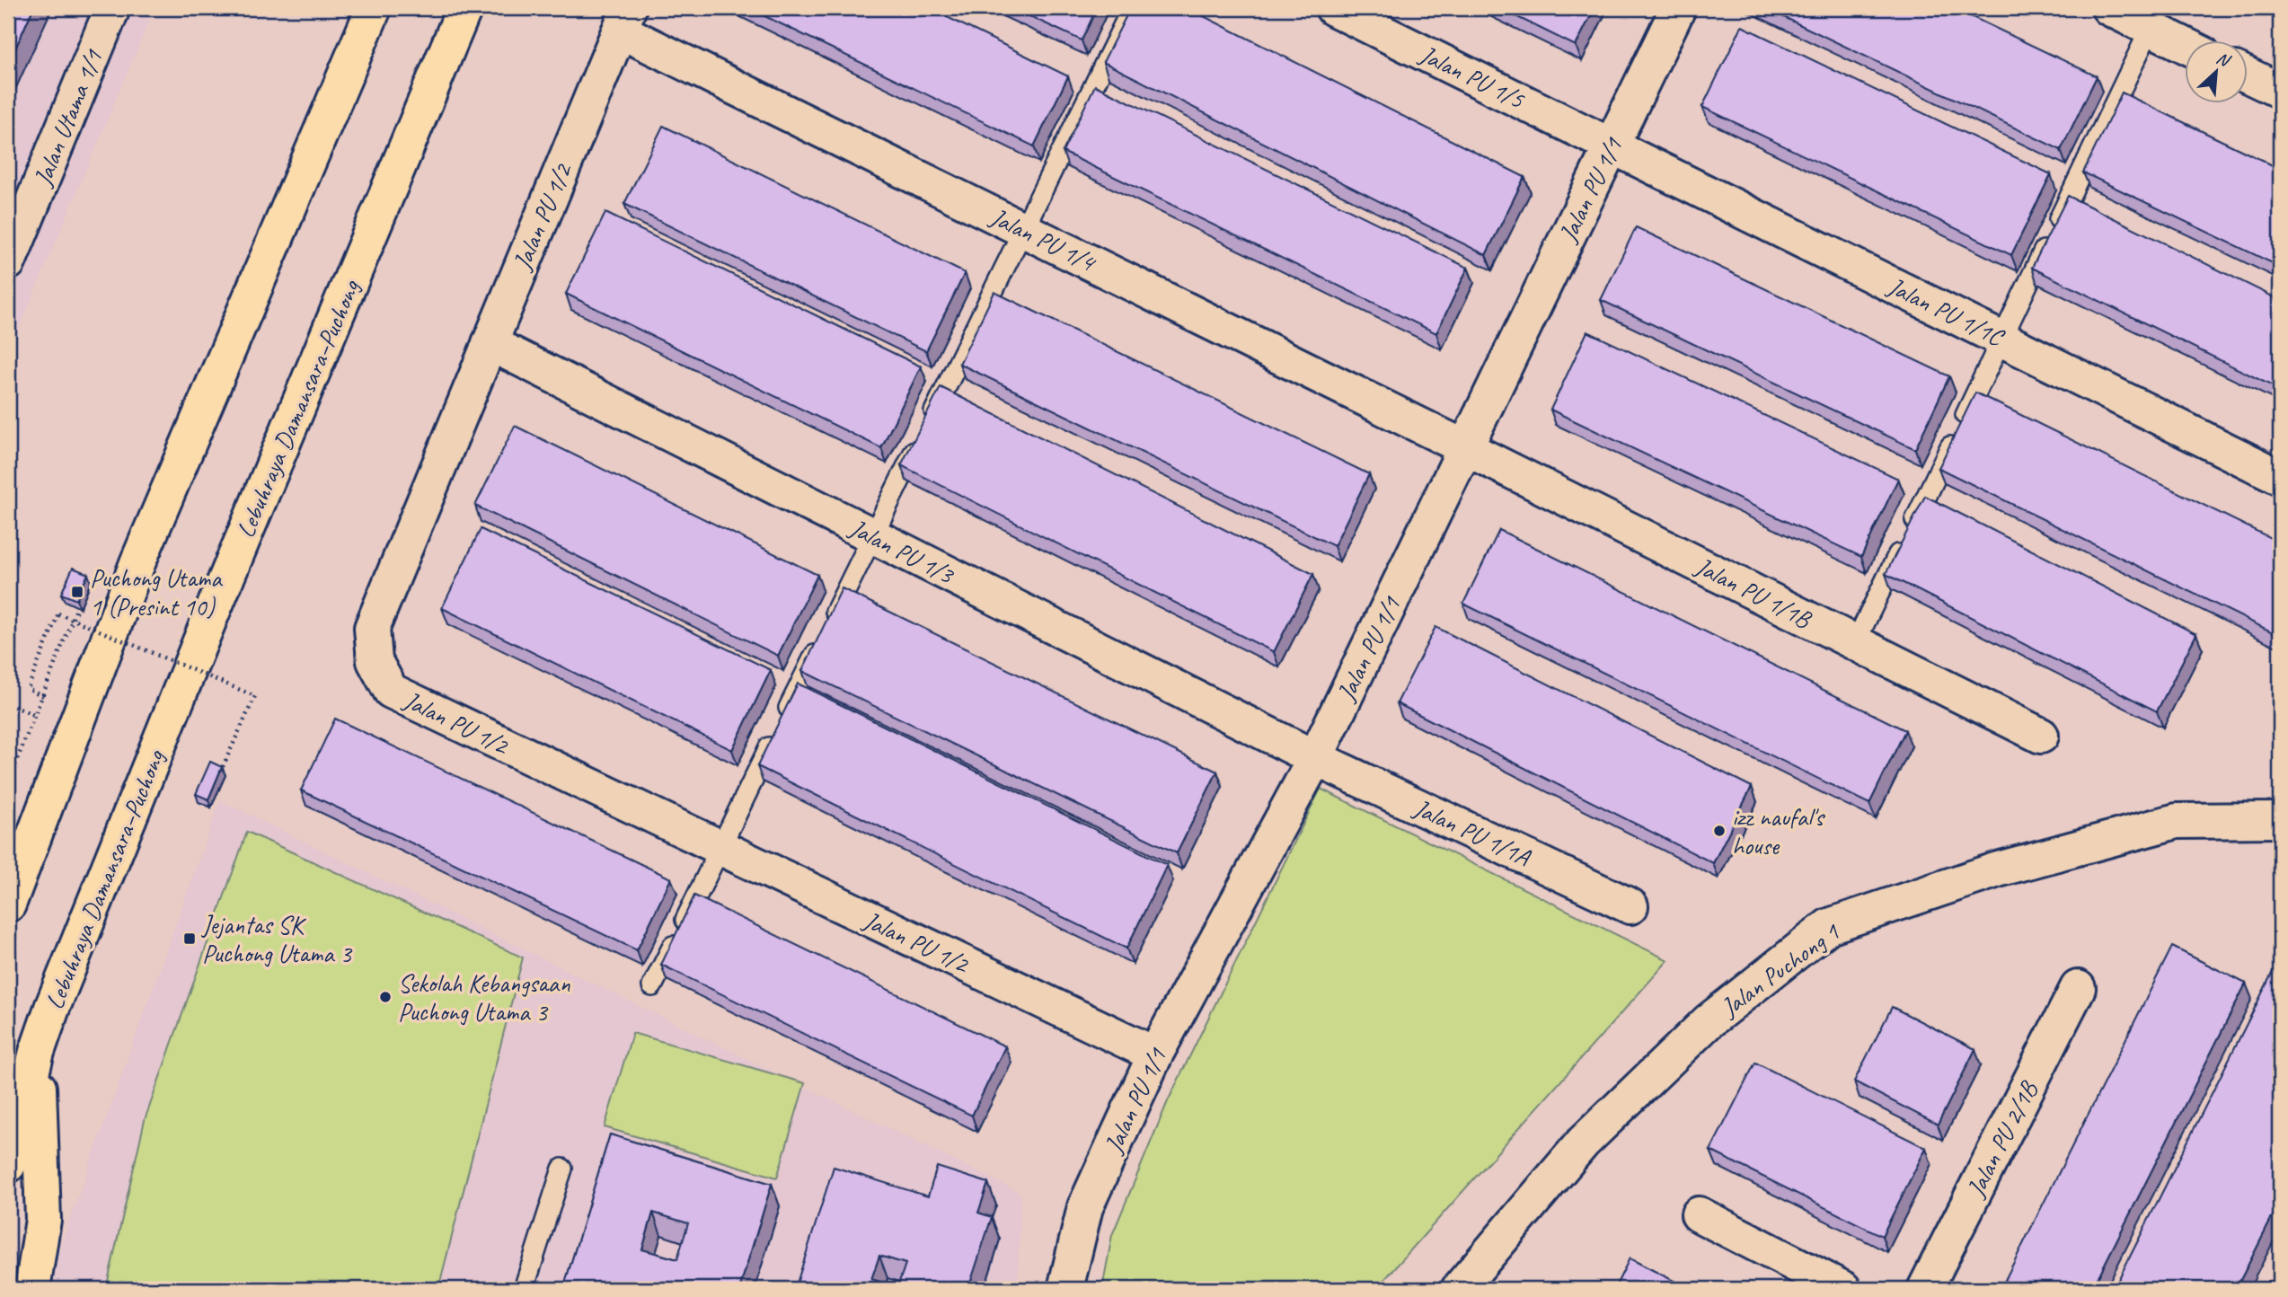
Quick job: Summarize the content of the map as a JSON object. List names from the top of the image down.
{
  "streets": {
    "highway": ["Lebuhraya Damansara–Puchong"],
    "street": [
      "Jalan PU 1/5",
      "Jalan Utama 1/1",
      "Jalan PU 1/1",
      "Jalan PU 1/2",
      "Jalan PU 1/4",
      "Jalan PU 1/1C",
      "Jalan PU 1/3",
      "Jalan PU 1/1B",
      "Jalan PU 1/1A",
      "Jalan Puchong 1",
      "Jalan PU 2/1B"
    ]
  },
  "crossings": [
    ["Jalan PU 1/5", "Jalan PU 1/1"],
    ["Jalan PU 1/5", "Jalan PU 1/1C"],
    ["Jalan PU 1/1", "Jalan PU 1/2"],
    ["Jalan PU 1/1", "Jalan PU 1/4"],
    ["Jalan PU 1/1", "Jalan PU 1/1C"],
    ["Jalan PU 1/1", "Jalan PU 1/3"],
    ["Jalan PU 1/1", "Jalan PU 1/1B"],
    ["Jalan PU 1/1", "Jalan PU 1/1A"],
    ["Jalan PU 1/2", "Jalan PU 1/4"],
    ["Jalan PU 1/2", "Jalan PU 1/3"],
    ["Jalan PU 1/4", "Jalan PU 1/1B"],
    ["Jalan PU 1/3", "Jalan PU 1/1A"]
  ],
  "places": {
    "transit": ["Puchong Utama 1 (Presint 10)", "Jejantas SK Puchong Utama 3"],
    "other": ["izz naufal's house", "Sekolah Kebangsaan Puchong Utama 3"]
  },
  "north": "top right"
}
